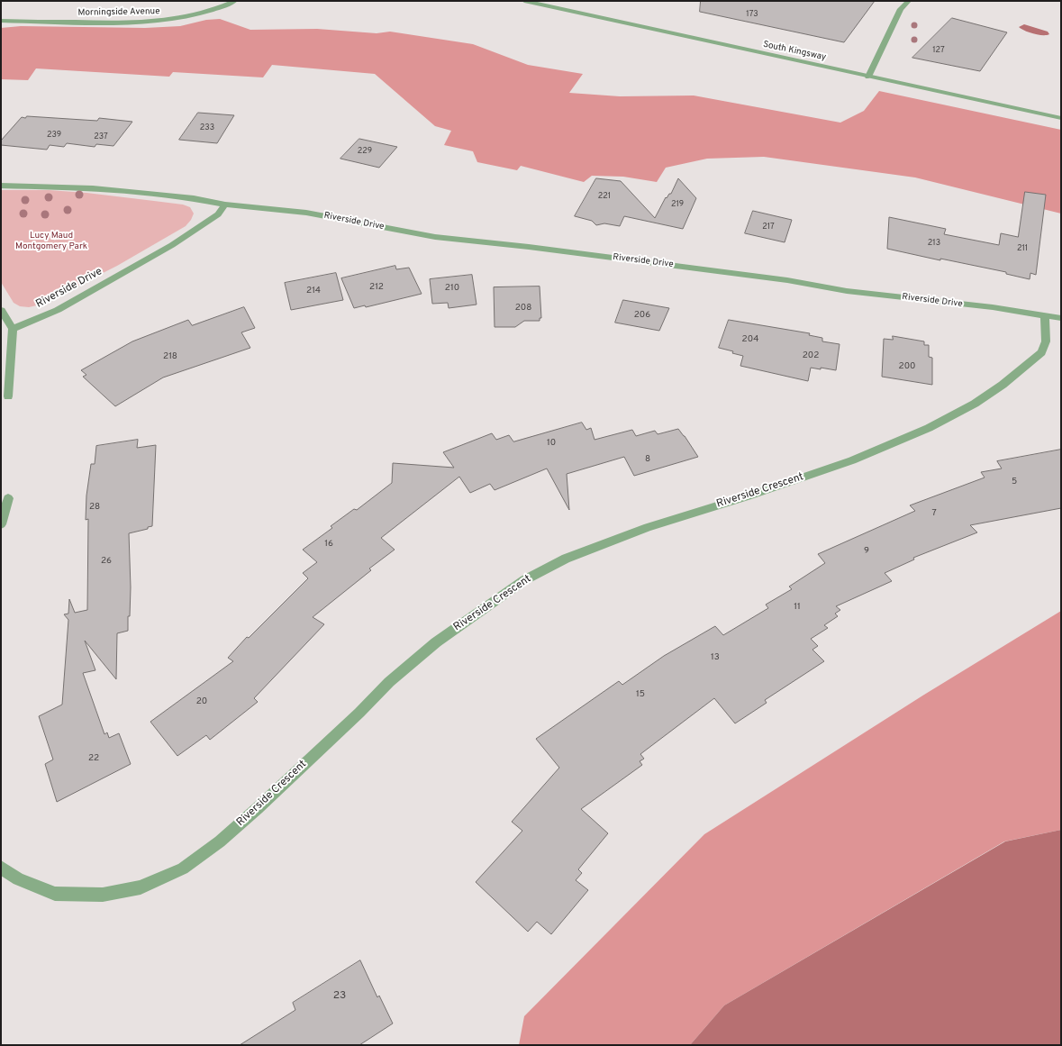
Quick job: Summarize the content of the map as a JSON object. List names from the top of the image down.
{
  "streets": {
    "street": [
      "Morningside Avenue",
      "South Kingsway",
      "Riverside Drive",
      "Riverside Crescent"
    ]
  },
  "crossings": [
    ["Riverside Drive", "Riverside Crescent"]
  ],
  "parks": ["Lucy Maud Montgomery Park"],
  "house_numbers": [
    "173",
    "127",
    "233",
    "239",
    "237",
    "229",
    "221",
    "219",
    "217",
    "213",
    "211",
    "212",
    "210",
    "214",
    "208",
    "206",
    "204",
    "202",
    "218",
    "200",
    "10",
    "8",
    "5",
    "28",
    "7",
    "16",
    "9",
    "26",
    "11",
    "13",
    "15",
    "20",
    "22",
    "23"
  ]
}
